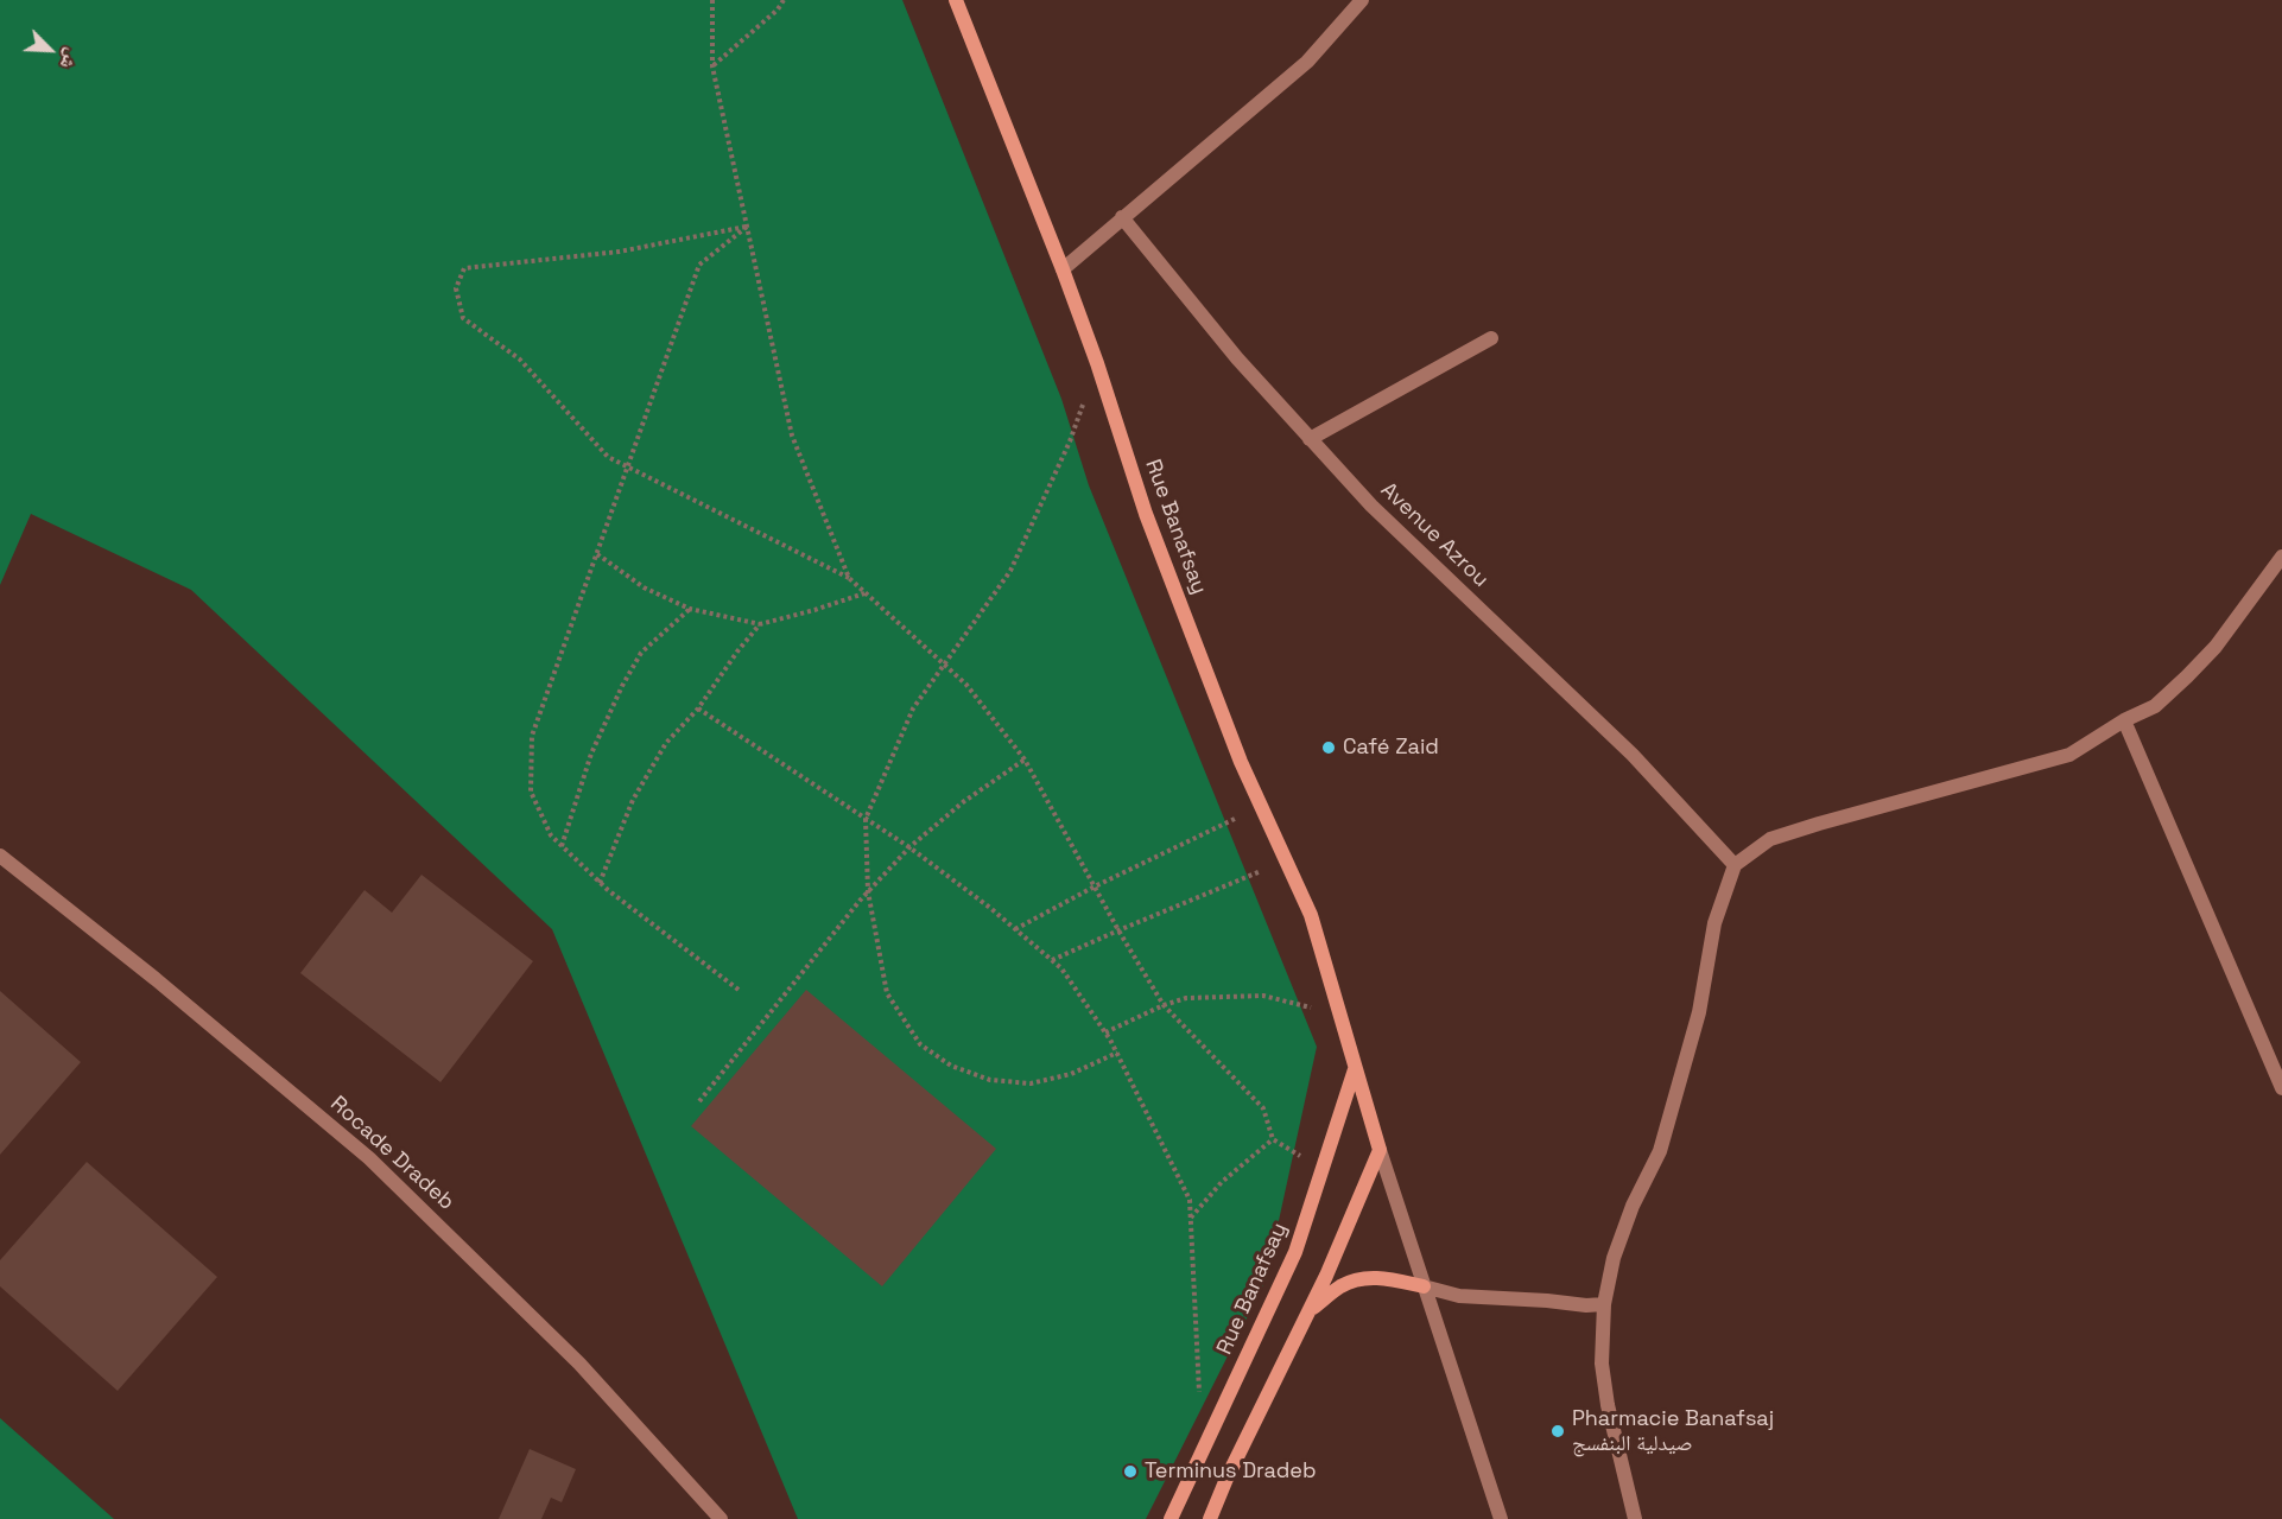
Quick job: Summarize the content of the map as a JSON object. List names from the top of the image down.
{
  "streets": {
    "main road": ["Rue Banafsay"],
    "street": ["Avenue Azrou", "Rocade Dradeb"]
  },
  "places": ["Café Zaid", "Pharmacie Banafsaj صيدلية البنفسج", "Terminus Dradeb"],
  "north": "bottom right"
}
